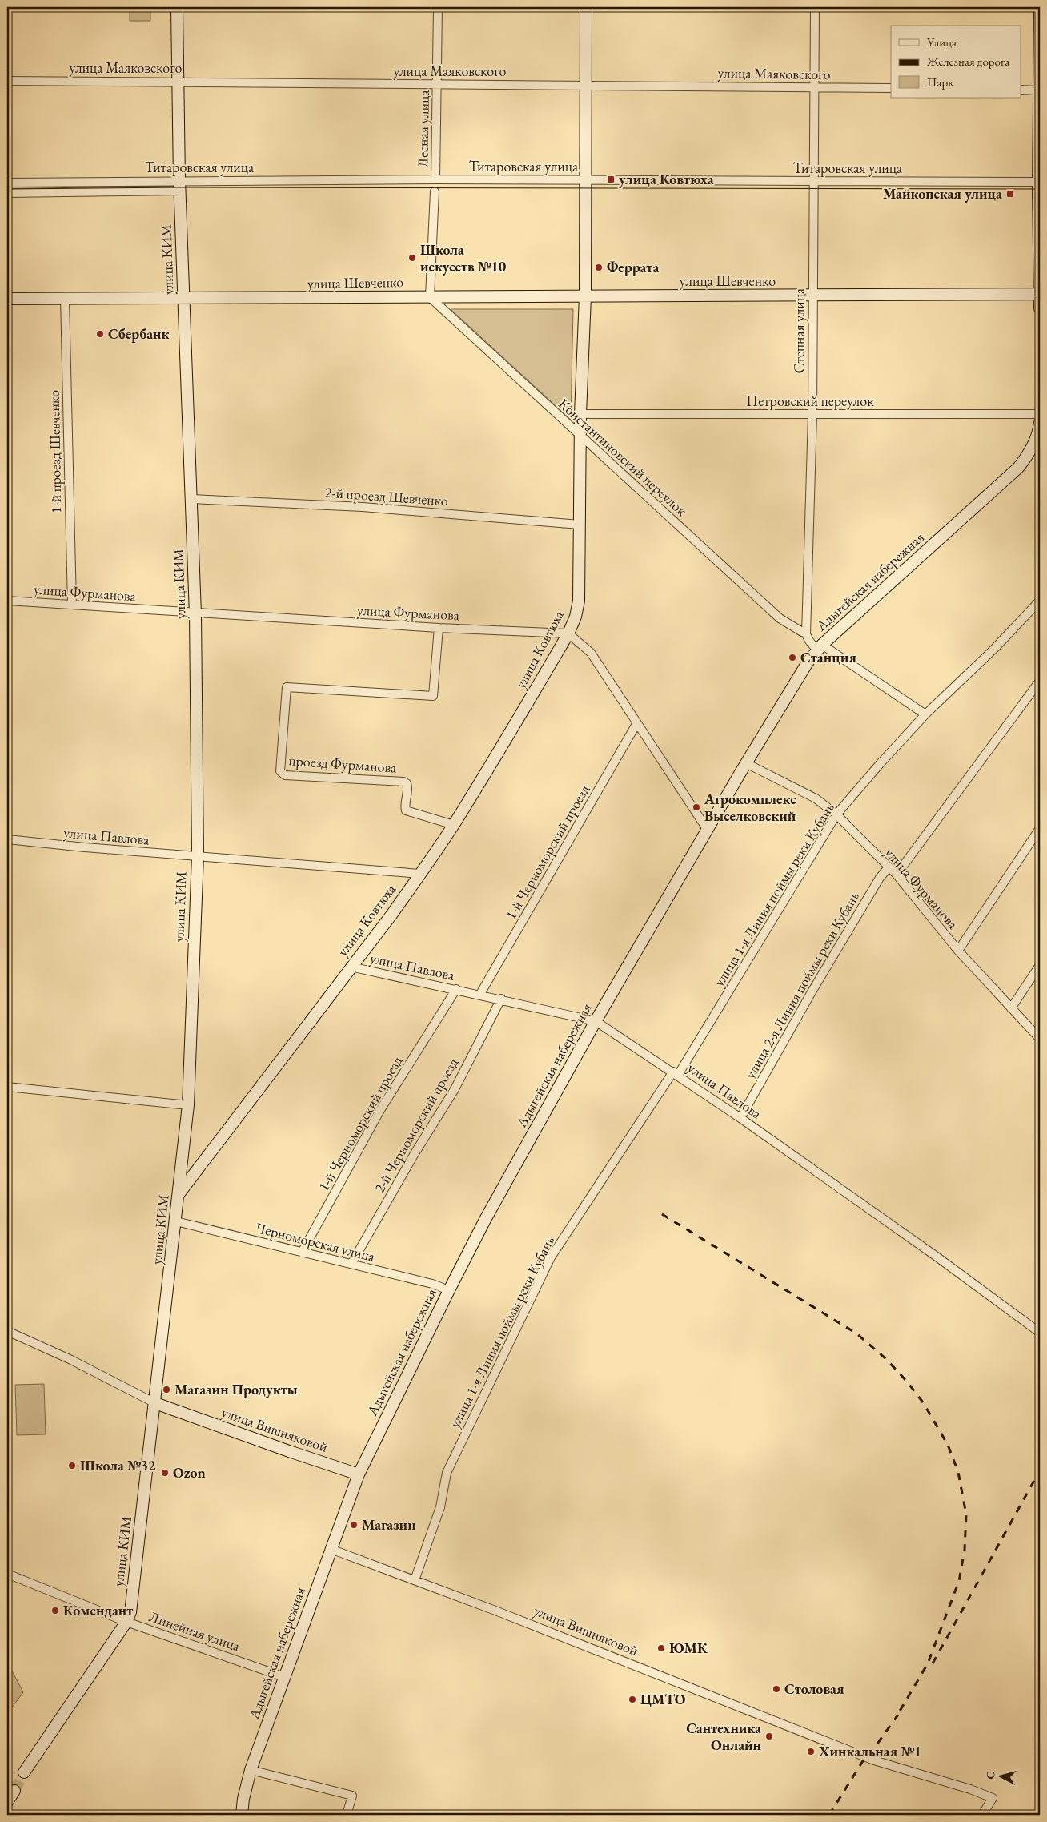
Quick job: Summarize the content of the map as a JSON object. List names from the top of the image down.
{
  "streets": {
    "street": [
      "улица Маяковского",
      "Лесная улица",
      "Титаровская улица",
      "улица КИМ",
      "улица Шевченко",
      "Степная улица",
      "Петровский переулок",
      "1-й проезд Шевченко",
      "Константиновский переулок",
      "2-й проезд Шевченко",
      "Адыгейская набережная",
      "улица Фурманова",
      "улица Ковтюха",
      "проезд Фурманова",
      "улица Павлова",
      "1-й Черноморский проезд",
      "улица 1-я Линия поймы реки Кубань",
      "улица 2-я Линия поймы реки Кубань",
      "2-й Черноморский проезд",
      "Черноморская улица",
      "улица Вишняковой",
      "Линейная улица"
    ]
  },
  "crossings": [
    ["улица Маяковского", "Лесная улица"],
    ["улица Маяковского", "улица КИМ"],
    ["улица Маяковского", "Степная улица"],
    ["улица Маяковского", "улица Ковтюха"],
    ["Лесная улица", "Титаровская улица"],
    ["Титаровская улица", "улица КИМ"],
    ["Титаровская улица", "Степная улица"],
    ["Титаровская улица", "улица Ковтюха"],
    ["улица КИМ", "улица Шевченко"],
    ["улица КИМ", "2-й проезд Шевченко"],
    ["улица КИМ", "улица Фурманова"],
    ["улица КИМ", "улица Ковтюха"],
    ["улица КИМ", "улица Павлова"],
    ["улица КИМ", "Черноморская улица"],
    ["улица КИМ", "улица Вишняковой"],
    ["улица КИМ", "Линейная улица"],
    ["улица Шевченко", "Степная улица"],
    ["улица Шевченко", "1-й проезд Шевченко"],
    ["улица Шевченко", "Константиновский переулок"],
    ["улица Шевченко", "улица Ковтюха"],
    ["Степная улица", "Петровский переулок"],
    ["Степная улица", "Адыгейская набережная"],
    ["Петровский переулок", "улица Ковтюха"],
    ["1-й проезд Шевченко", "улица Фурманова"],
    ["Константиновский переулок", "улица Ковтюха"],
    ["2-й проезд Шевченко", "улица Ковтюха"],
    ["Адыгейская набережная", "улица Фурманова"],
    ["Адыгейская набережная", "улица Павлова"],
    ["Адыгейская набережная", "Черноморская улица"],
    ["Адыгейская набережная", "улица Вишняковой"],
    ["Адыгейская набережная", "Линейная улица"],
    ["улица Фурманова", "улица Ковтюха"],
    ["улица Фурманова", "проезд Фурманова"],
    ["улица Фурманова", "улица 1-я Линия поймы реки Кубань"],
    ["улица Фурманова", "улица 2-я Линия поймы реки Кубань"],
    ["улица Ковтюха", "проезд Фурманова"],
    ["улица Ковтюха", "улица Павлова"],
    ["улица Павлова", "1-й Черноморский проезд"],
    ["улица Павлова", "улица 1-я Линия поймы реки Кубань"],
    ["улица Павлова", "улица 2-я Линия поймы реки Кубань"],
    ["улица Павлова", "2-й Черноморский проезд"],
    ["1-й Черноморский проезд", "Черноморская улица"],
    ["улица 1-я Линия поймы реки Кубань", "улица Вишняковой"],
    ["2-й Черноморский проезд", "Черноморская улица"]
  ],
  "places": {
    "transit": ["улица Ковтюха", "Майкопская улица"],
    "other": [
      "Школа искусств №10",
      "Феррата",
      "Сбербанк",
      "Станция",
      "Агрокомплекс Выселковский",
      "Магазин Продукты",
      "Школа №32",
      "Ozon",
      "Магазин",
      "Комендант",
      "ЮМК",
      "Столовая",
      "ЦМТО",
      "Сантехника Онлайн",
      "Хинкальная №1"
    ]
  },
  "legend": ["Улица", "Железная дорога", "Парк"],
  "north": "left"
}
